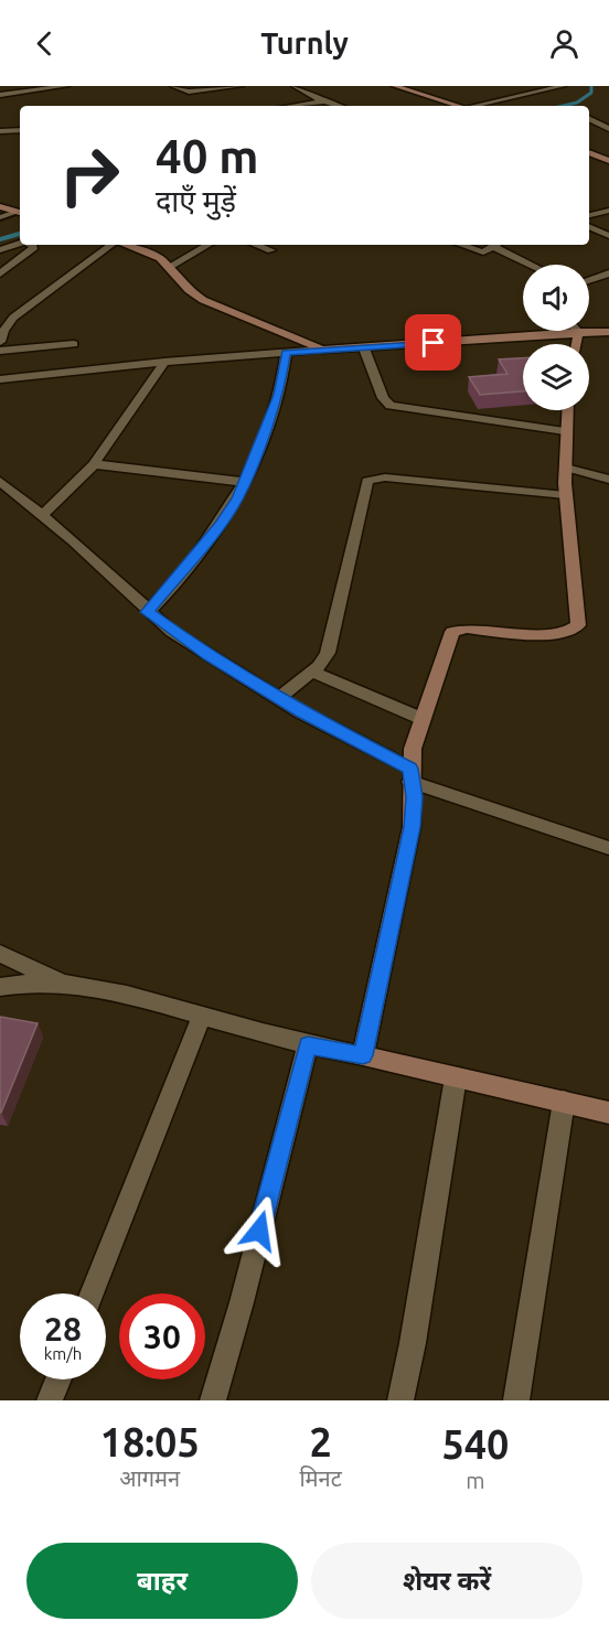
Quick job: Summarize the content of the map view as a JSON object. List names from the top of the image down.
{
  "page": {
    "header": "Turnly",
    "turn": ["40 m", "दाएँ मुड़ें"],
    "speed": "28 km/h",
    "limit": "30",
    "eta": [
      "18:05",
      "आगमन",
      "2",
      "मिनट",
      "540",
      "m"
    ],
    "buttons": ["बाहर", "शेयर करें"]
  }
}
